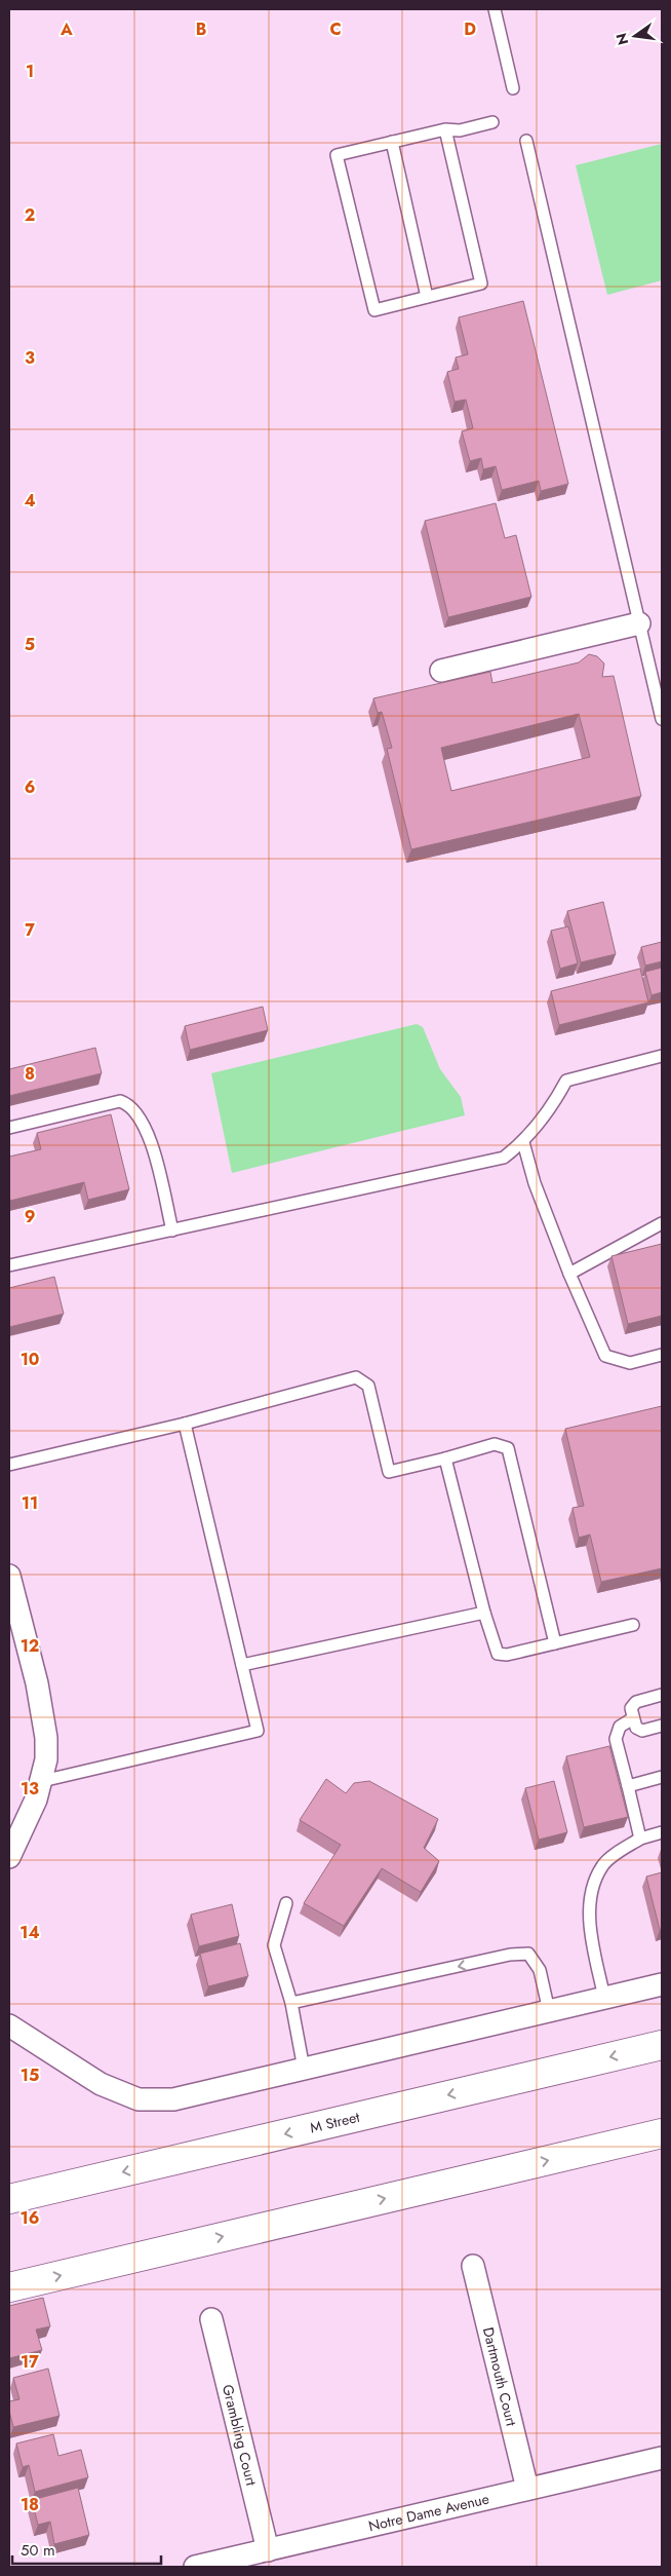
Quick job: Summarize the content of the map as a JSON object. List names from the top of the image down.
{
  "streets": {
    "street": [
      "M Street",
      "Dartmouth Court",
      "Grambling Court",
      "Notre Dame Avenue"
    ]
  },
  "crossings": [
    ["Dartmouth Court", "Notre Dame Avenue"],
    ["Grambling Court", "Notre Dame Avenue"]
  ],
  "scale_bar": "50 m",
  "north": "left",
  "grid": {
    "columns": [
      "A",
      "B",
      "C",
      "D"
    ],
    "rows": [
      "1",
      "2",
      "3",
      "4",
      "5",
      "6",
      "7",
      "8",
      "9",
      "10",
      "11",
      "12",
      "13",
      "14",
      "15",
      "16",
      "17",
      "18"
    ]
  }
}
